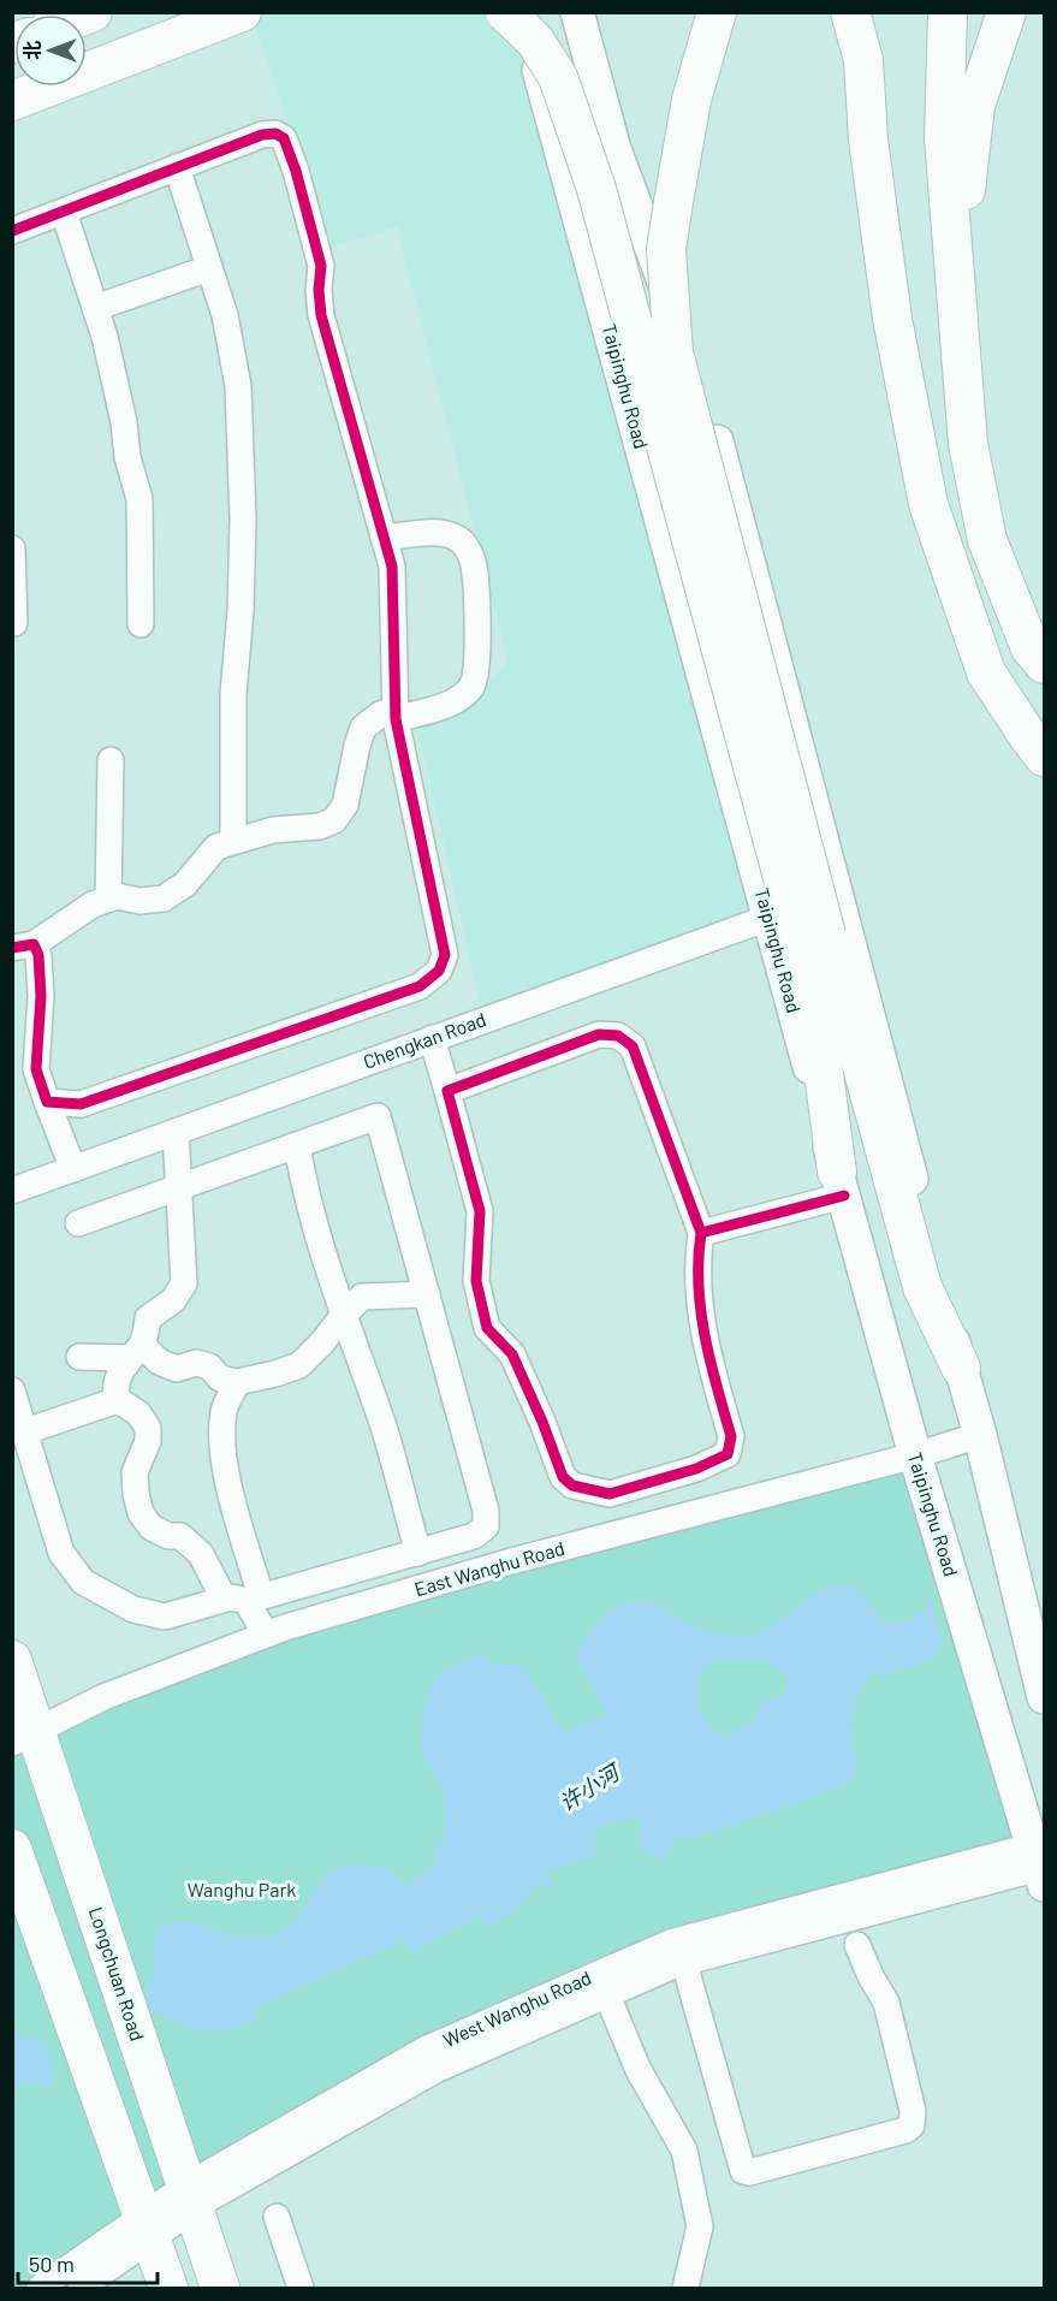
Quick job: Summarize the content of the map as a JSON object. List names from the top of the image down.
{
  "streets": {
    "highway": ["Longchuan Road"],
    "main road": ["Taipinghu Road"],
    "street": ["Chengkan Road", "East Wanghu Road", "West Wanghu Road"]
  },
  "crossings": [
    ["Taipinghu Road", "Chengkan Road"],
    ["Taipinghu Road", "East Wanghu Road"],
    ["Taipinghu Road", "West Wanghu Road"],
    ["East Wanghu Road", "Longchuan Road"],
    ["Longchuan Road", "West Wanghu Road"]
  ],
  "water": ["许小河"],
  "parks": ["Wanghu Park"],
  "scale_bar": "50 m",
  "north": "left"
}
